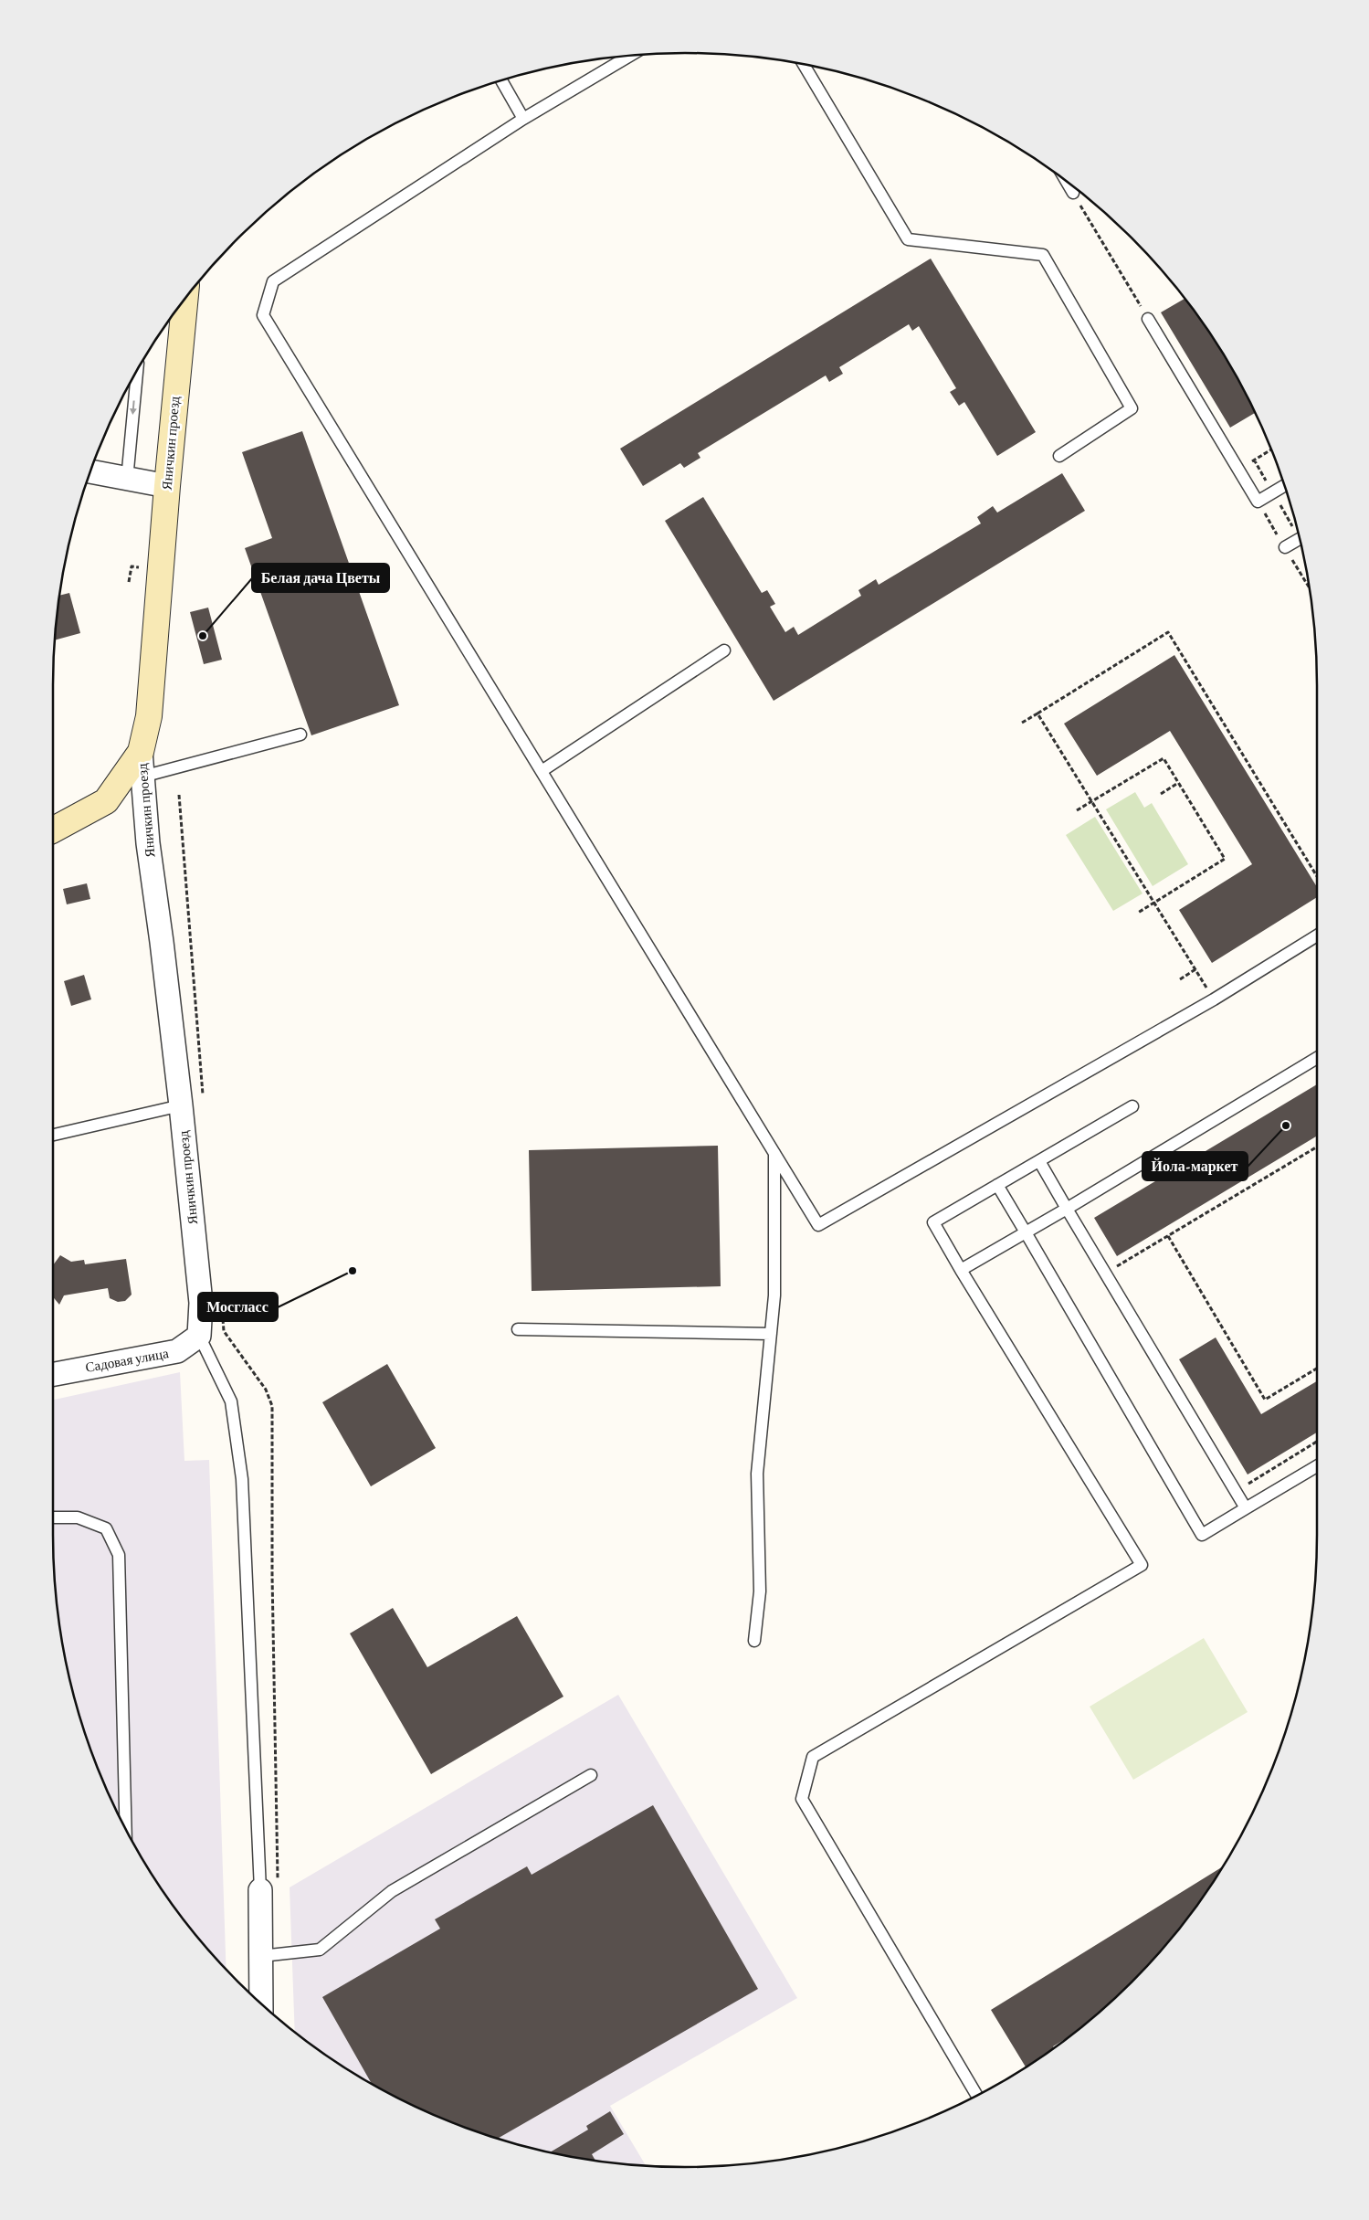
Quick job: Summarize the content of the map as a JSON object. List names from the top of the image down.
{
  "streets": {
    "street": ["Яничкин проезд", "Садовая улица"]
  },
  "crossings": [
    ["Яничкин проезд", "Садовая улица"]
  ],
  "places": ["Белая дача Цветы", "Йола-маркет", "Мосгласс"]
}
